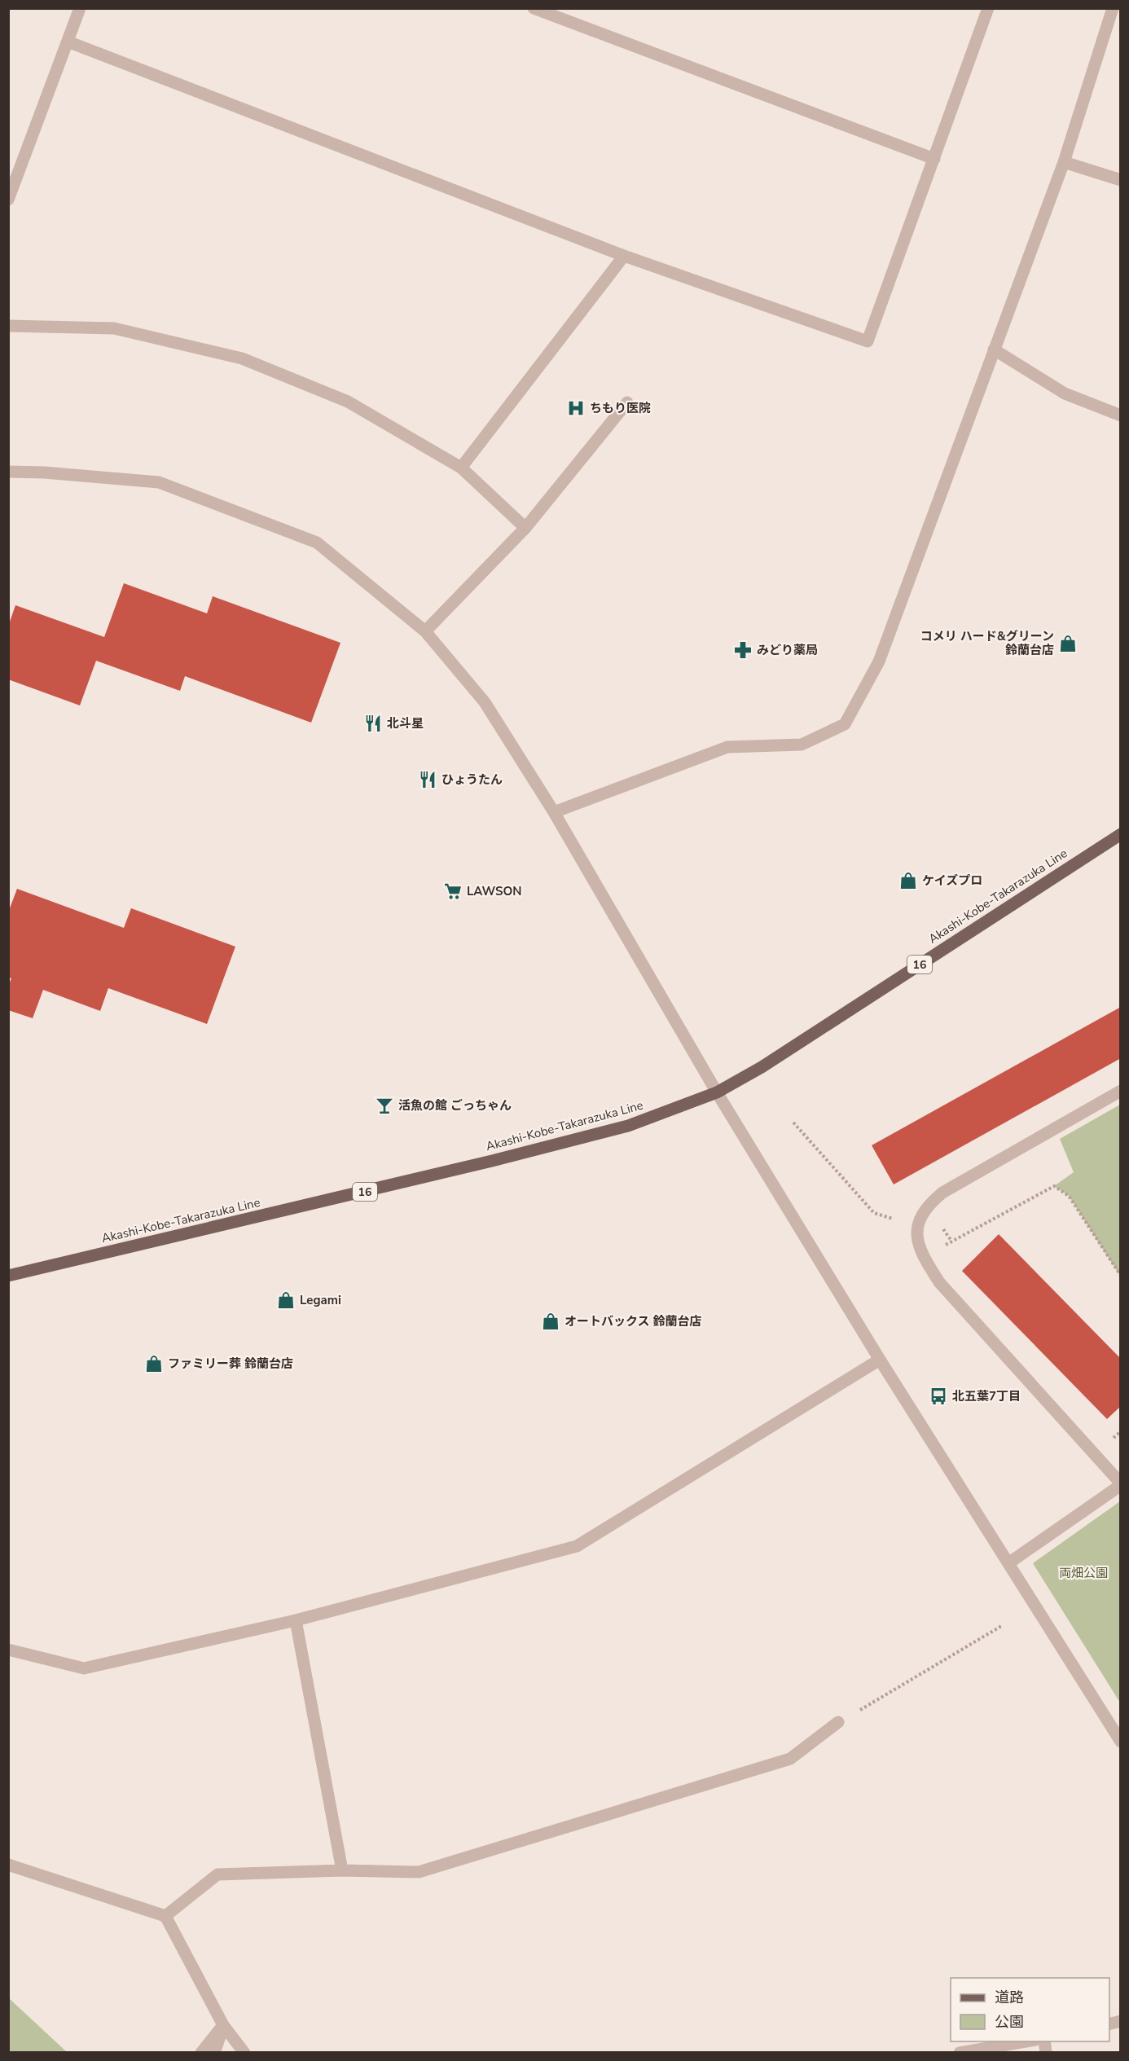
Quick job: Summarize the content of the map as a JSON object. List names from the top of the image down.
{
  "streets": {
    "main road": ["Akashi-Kobe-Takarazuka Line", "16"]
  },
  "parks": ["両畑公園"],
  "places": {
    "hospital": ["ちもり医院"],
    "shop": [
      "コメリ ハード&グリーン 鈴蘭台店",
      "ケイズプロ",
      "Legami",
      "オートバックス 鈴蘭台店",
      "ファミリー葬 鈴蘭台店"
    ],
    "pharmacy": ["みどり薬局"],
    "restaurant": ["北斗星", "ひょうたん"],
    "supermarket": ["LAWSON"],
    "bar": ["活魚の館 ごっちゃん"],
    "bus stop": ["北五葉7丁目"]
  },
  "legend": ["道路", "公園"]
}
